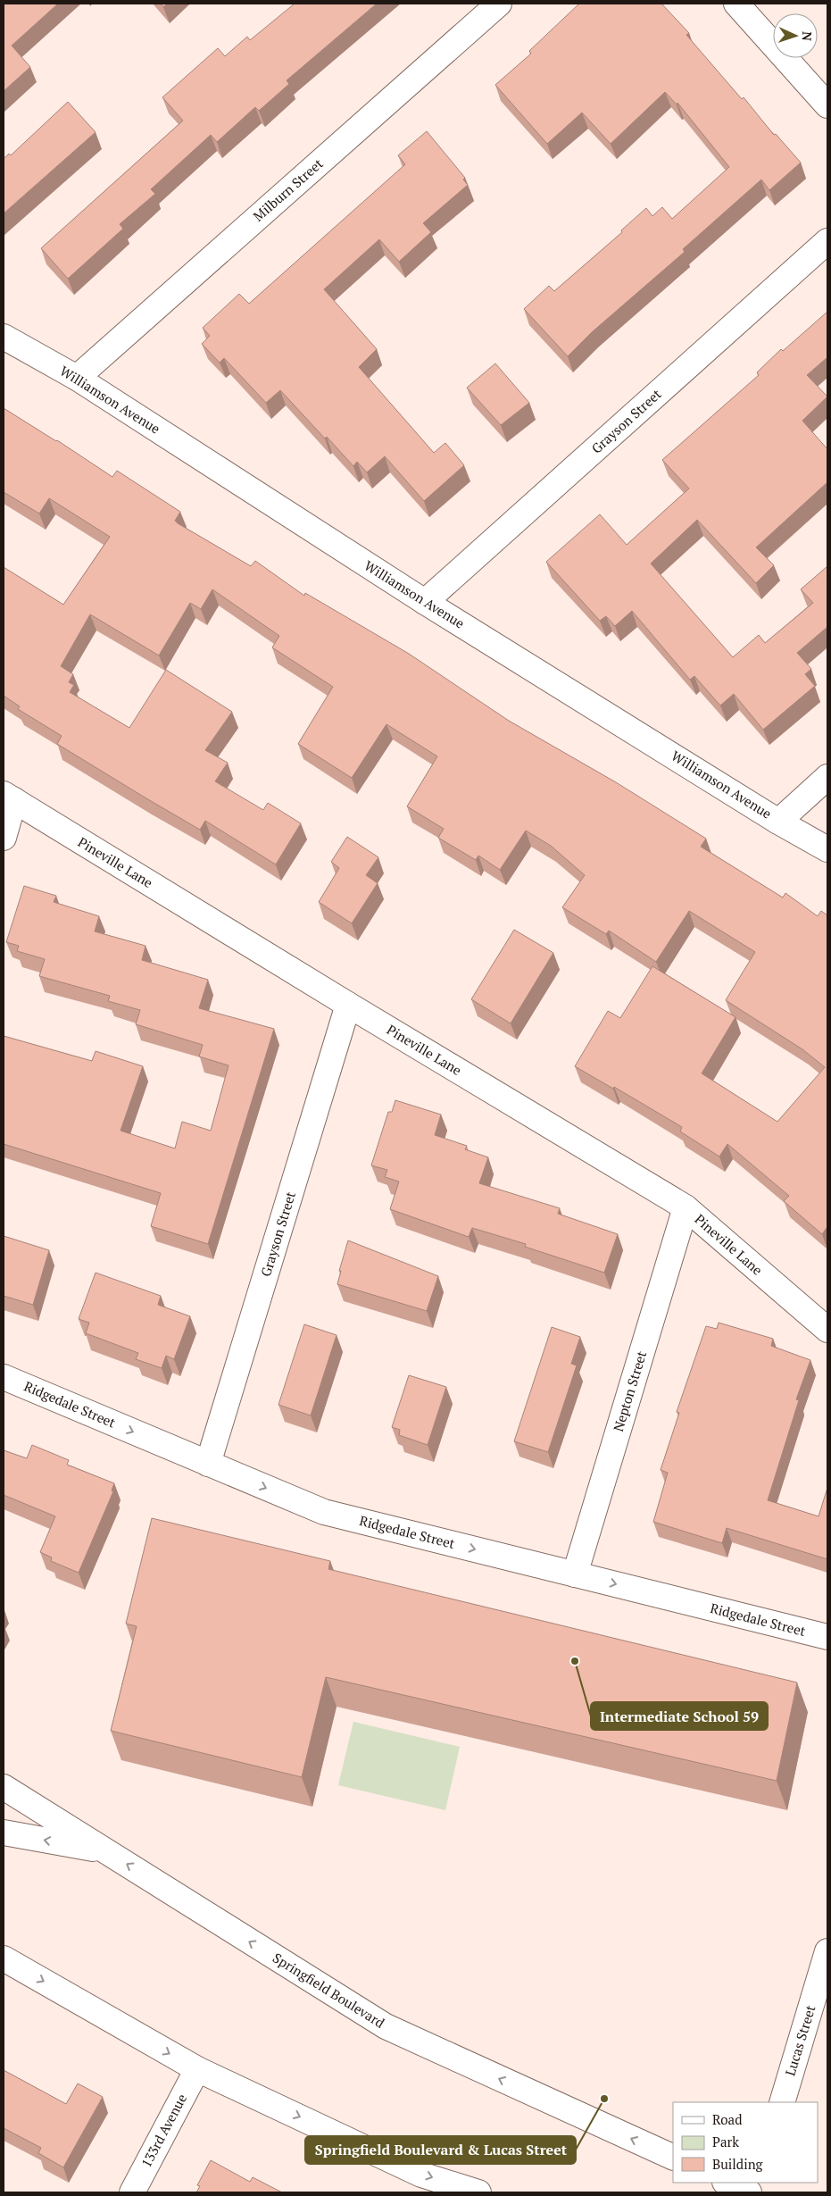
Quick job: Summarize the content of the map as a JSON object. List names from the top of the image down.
{
  "streets": {
    "street": [
      "Milburn Street",
      "Williamson Avenue",
      "Grayson Street",
      "Pineville Lane",
      "Nepton Street",
      "Ridgedale Street",
      "Springfield Boulevard",
      "Lucas Street",
      "133rd Avenue"
    ]
  },
  "crossings": [
    ["Milburn Street", "Williamson Avenue"],
    ["Williamson Avenue", "Grayson Street"],
    ["Grayson Street", "Pineville Lane"],
    ["Grayson Street", "Ridgedale Street"],
    ["Pineville Lane", "Nepton Street"],
    ["Nepton Street", "Ridgedale Street"]
  ],
  "one_way": ["Ridgedale Street"],
  "places": ["Intermediate School 59", "Springfield Boulevard & Lucas Street"],
  "legend": ["Road", "Park", "Building"],
  "north": "right"
}
